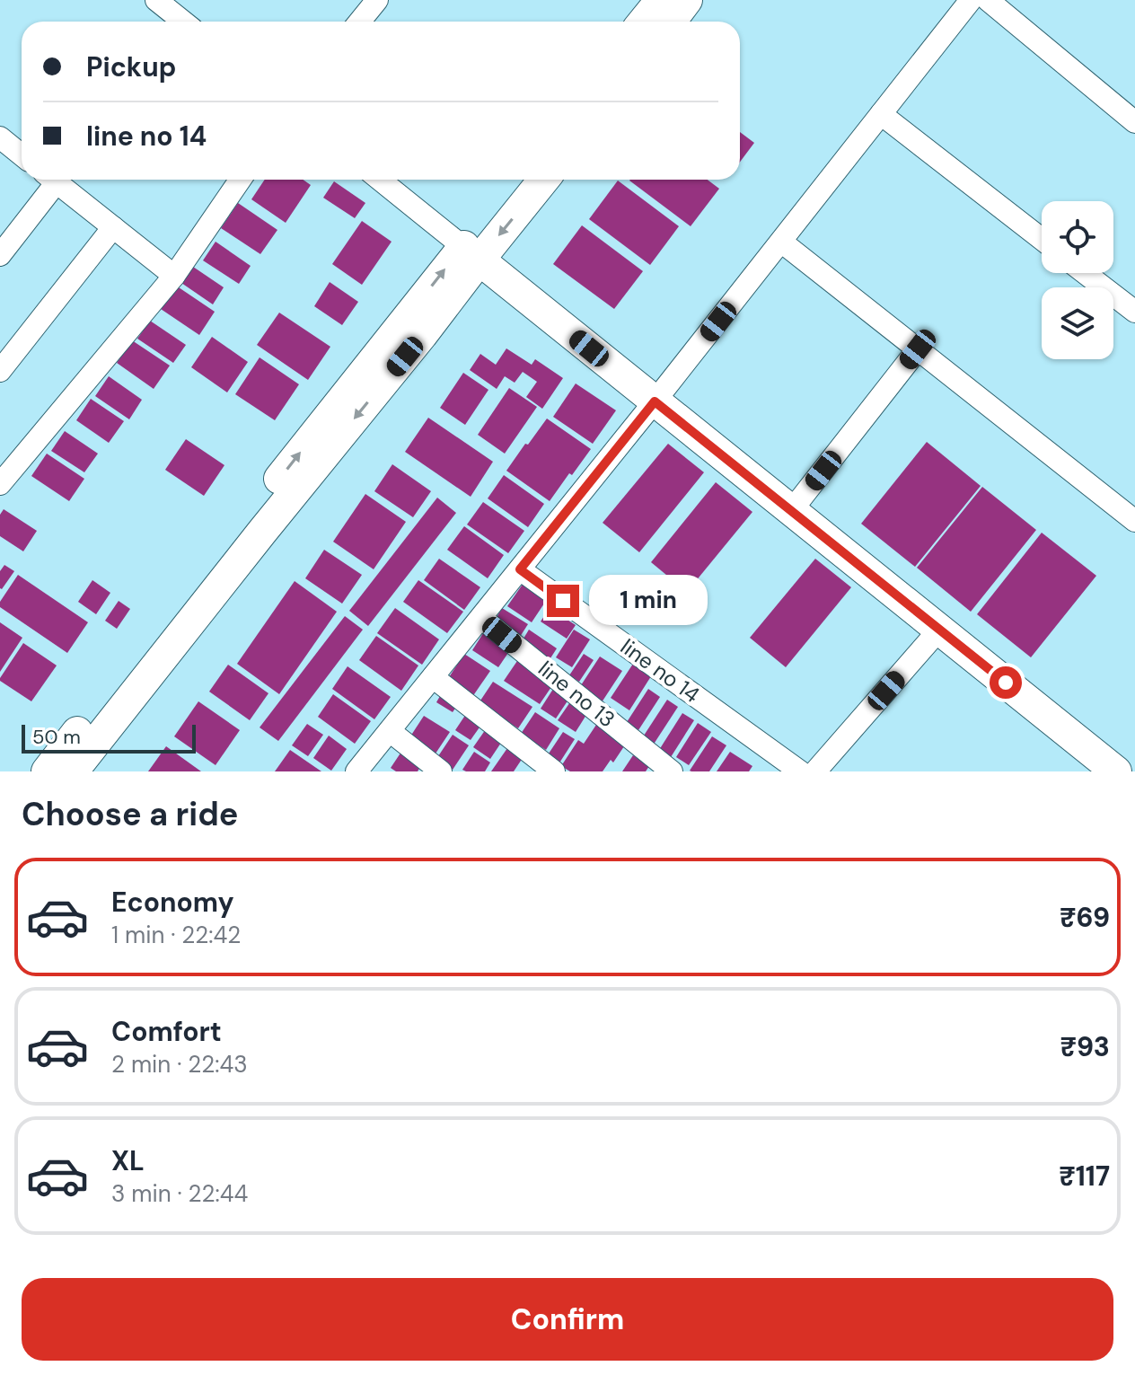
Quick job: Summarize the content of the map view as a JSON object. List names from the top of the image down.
{
  "streets": {
    "street": ["line no 14", "line no 13"]
  },
  "scale_bar": "50 m",
  "page": {
    "banner": ["Pickup", "line no 14"],
    "bubble": "1 min",
    "scale": "50 m",
    "heading": "Choose a ride",
    "list": [
      {
        "name": "Economy",
        "note": "1 min · 22:42",
        "value": "₹69"
      },
      {
        "name": "Comfort",
        "note": "2 min · 22:43",
        "value": "₹93"
      },
      {
        "name": "XL",
        "note": "3 min · 22:44",
        "value": "₹117"
      }
    ],
    "buttons": "Confirm"
  }
}
